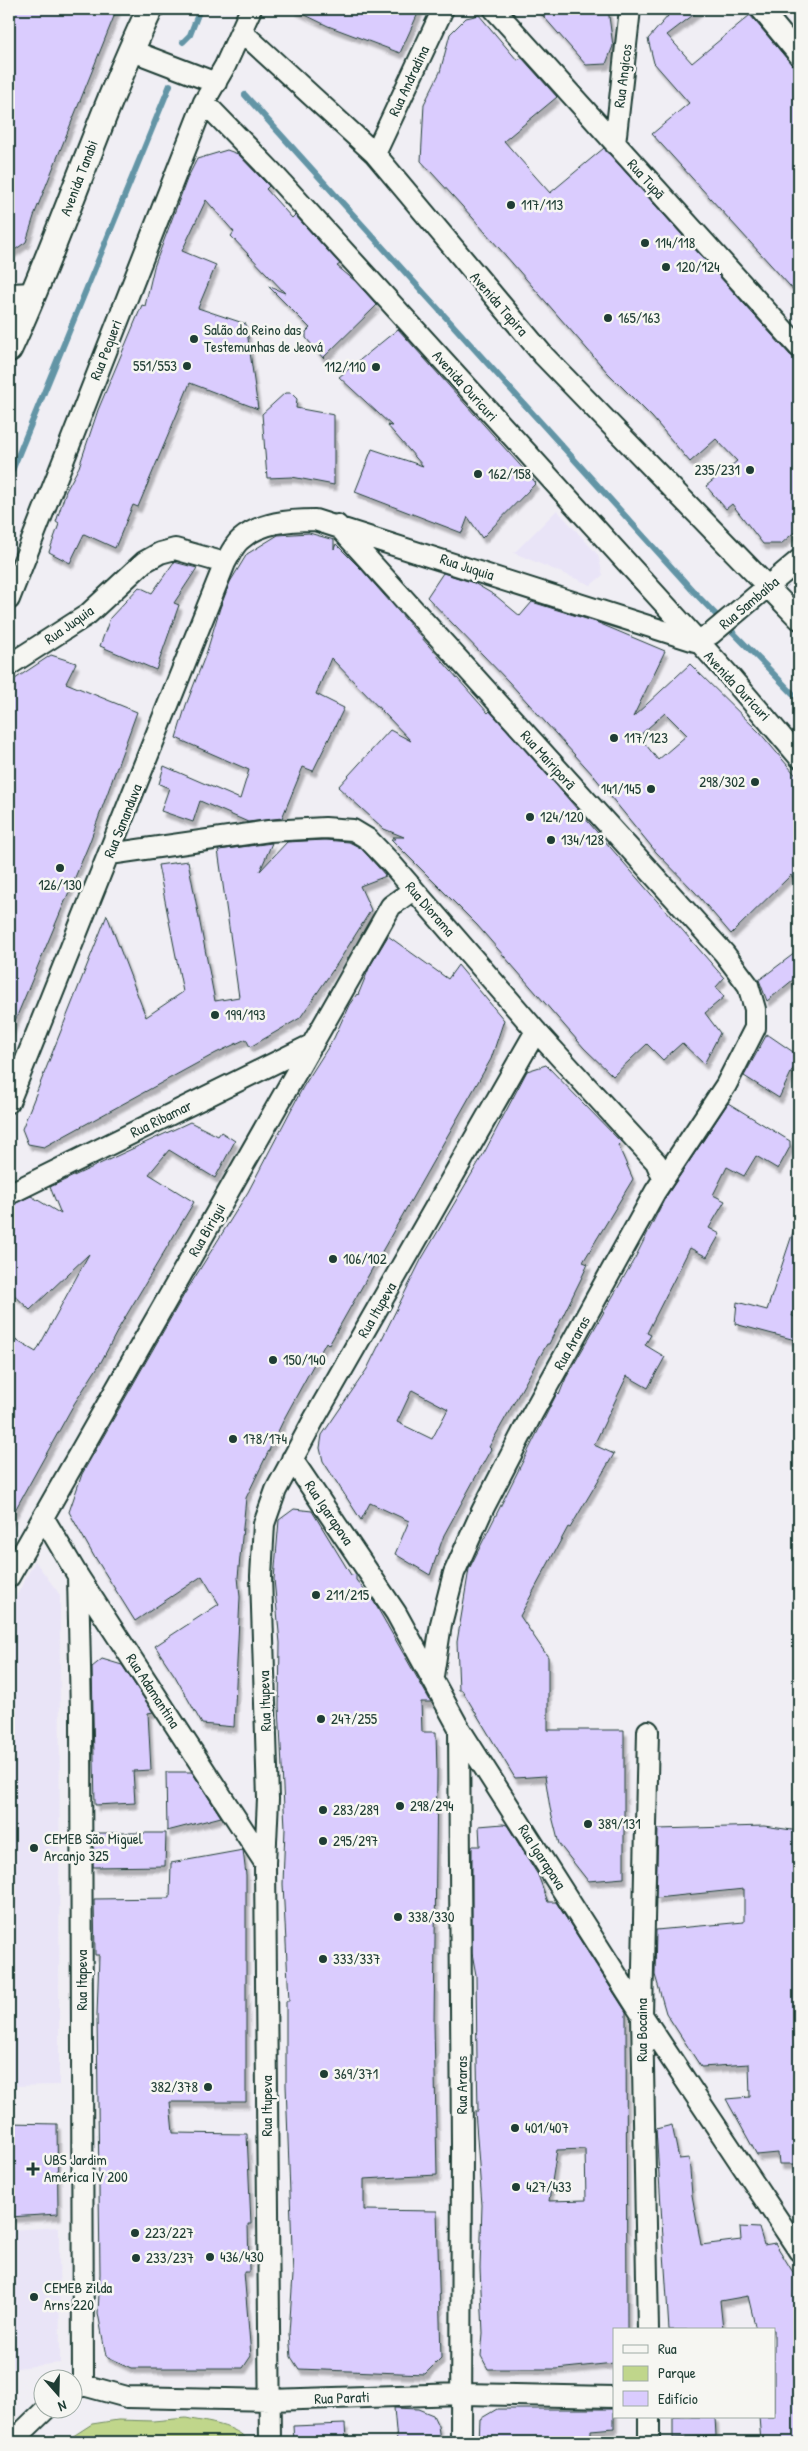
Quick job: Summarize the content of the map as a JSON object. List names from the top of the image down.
{
  "streets": {
    "street": [
      "Rua Angicos",
      "Rua Andradina",
      "Avenida Tanabi",
      "Rua Tupã",
      "Avenida Tapira",
      "Rua Pequeri",
      "Avenida Ouricuri",
      "Rua Juquia",
      "Rua Sambaíba",
      "Rua Mairiporã",
      "Rua Sananduva",
      "Rua Diorama",
      "Rua Ribamar",
      "Rua Birigui",
      "Rua Itupeva",
      "Rua Araras",
      "Rua Igarapava",
      "Rua Adamantina",
      "Rua Itapeva",
      "Rua Bocaina",
      "Rua Parati"
    ]
  },
  "crossings": [
    ["Rua Angicos", "Rua Tupã"],
    ["Rua Andradina", "Avenida Tapira"],
    ["Avenida Tapira", "Rua Sambaíba"],
    ["Rua Pequeri", "Avenida Ouricuri"],
    ["Avenida Ouricuri", "Rua Juquia"],
    ["Avenida Ouricuri", "Rua Sambaíba"],
    ["Rua Juquia", "Rua Sambaíba"],
    ["Rua Juquia", "Rua Mairiporã"],
    ["Rua Juquia", "Rua Sananduva"],
    ["Rua Mairiporã", "Rua Araras"],
    ["Rua Sananduva", "Rua Diorama"],
    ["Rua Diorama", "Rua Birigui"],
    ["Rua Diorama", "Rua Itupeva"],
    ["Rua Diorama", "Rua Araras"],
    ["Rua Ribamar", "Rua Birigui"],
    ["Rua Birigui", "Rua Adamantina"],
    ["Rua Itupeva", "Rua Igarapava"],
    ["Rua Itupeva", "Rua Adamantina"],
    ["Rua Itupeva", "Rua Parati"],
    ["Rua Araras", "Rua Igarapava"],
    ["Rua Araras", "Rua Parati"],
    ["Rua Igarapava", "Rua Bocaina"],
    ["Rua Adamantina", "Rua Itapeva"]
  ],
  "places": {
    "other": [
      "117/113",
      "114/118",
      "120/124",
      "165/163",
      "Salão do Reino das Testemunhas de Jeová",
      "551/553",
      "112/110",
      "235/231",
      "162/158",
      "117/123",
      "298/302",
      "141/145",
      "124/120",
      "134/128",
      "126/130",
      "199/193",
      "106/102",
      "150/140",
      "178/174",
      "211/215",
      "247/255",
      "298/294",
      "283/289",
      "389/131",
      "295/297",
      "CEMEB São Miguel Arcanjo 325",
      "338/330",
      "333/337",
      "369/371",
      "382/378",
      "401/407",
      "427/433",
      "223/227",
      "436/430",
      "233/237",
      "CEMEB Zilda Arns 220"
    ],
    "health": ["UBS Jardim América IV 200"]
  },
  "legend": ["Rua", "Parque", "Edifício"],
  "north": "bottom"
}
